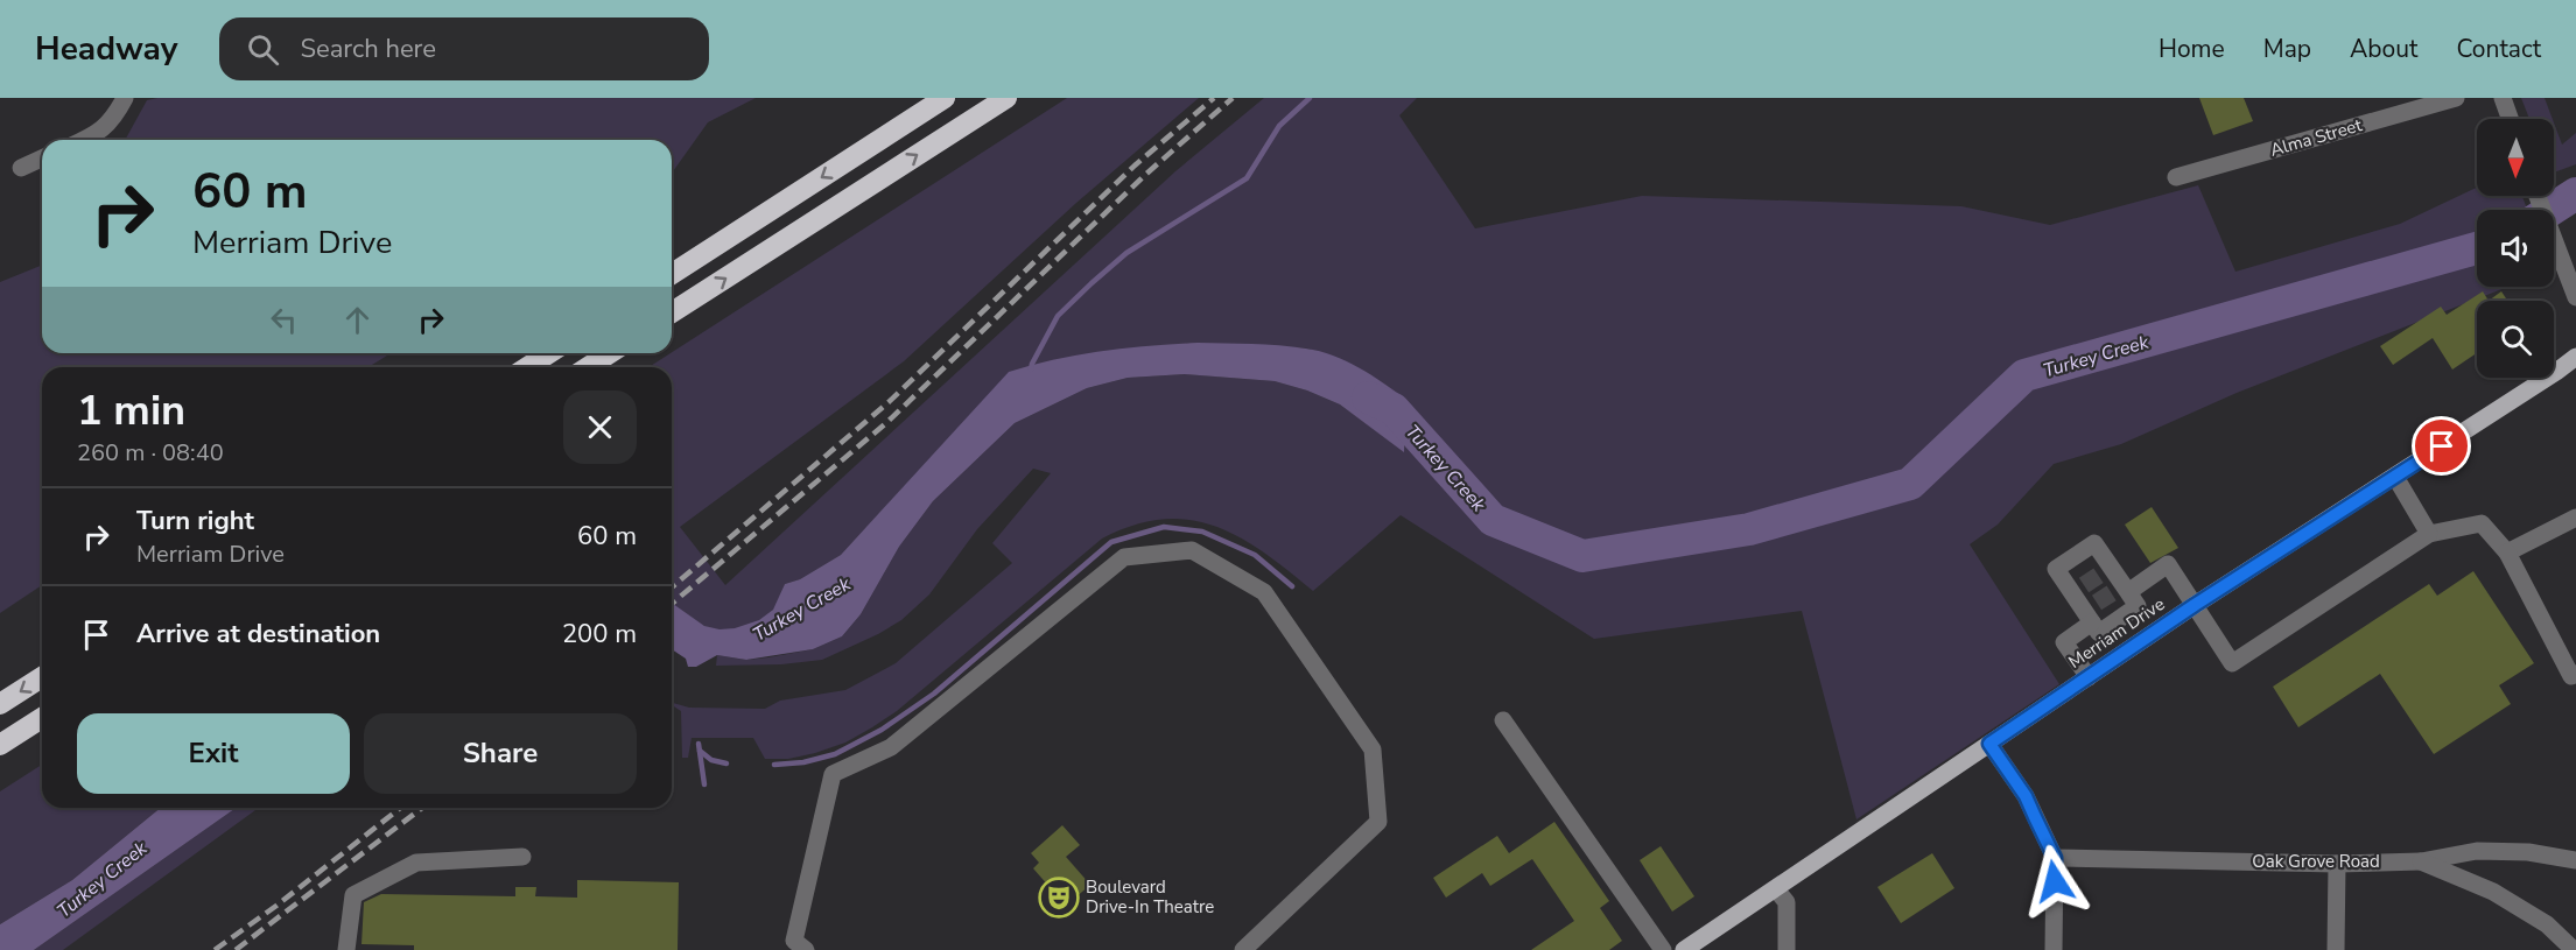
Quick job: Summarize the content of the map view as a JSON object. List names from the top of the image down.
{
  "streets": {
    "main road": ["Merriam Drive"],
    "street": ["Alma Street", "Oak Grove Road"]
  },
  "water": ["Turkey Creek"],
  "places": {
    "theatre": ["Boulevard Drive-In Theatre"]
  },
  "north": "bottom",
  "page": {
    "header": "Headway",
    "search": "Search here",
    "nav": [
      "Home",
      "Map",
      "About",
      "Contact"
    ],
    "turn": ["60 m", "Merriam Drive"],
    "heading": ["1 min", "260 m · 08:40"],
    "list": [
      {
        "name": "Turn right",
        "note": "Merriam Drive",
        "value": "60 m"
      },
      {
        "name": "Arrive at destination",
        "value": "200 m"
      }
    ],
    "buttons": ["Exit", "Share"]
  }
}
